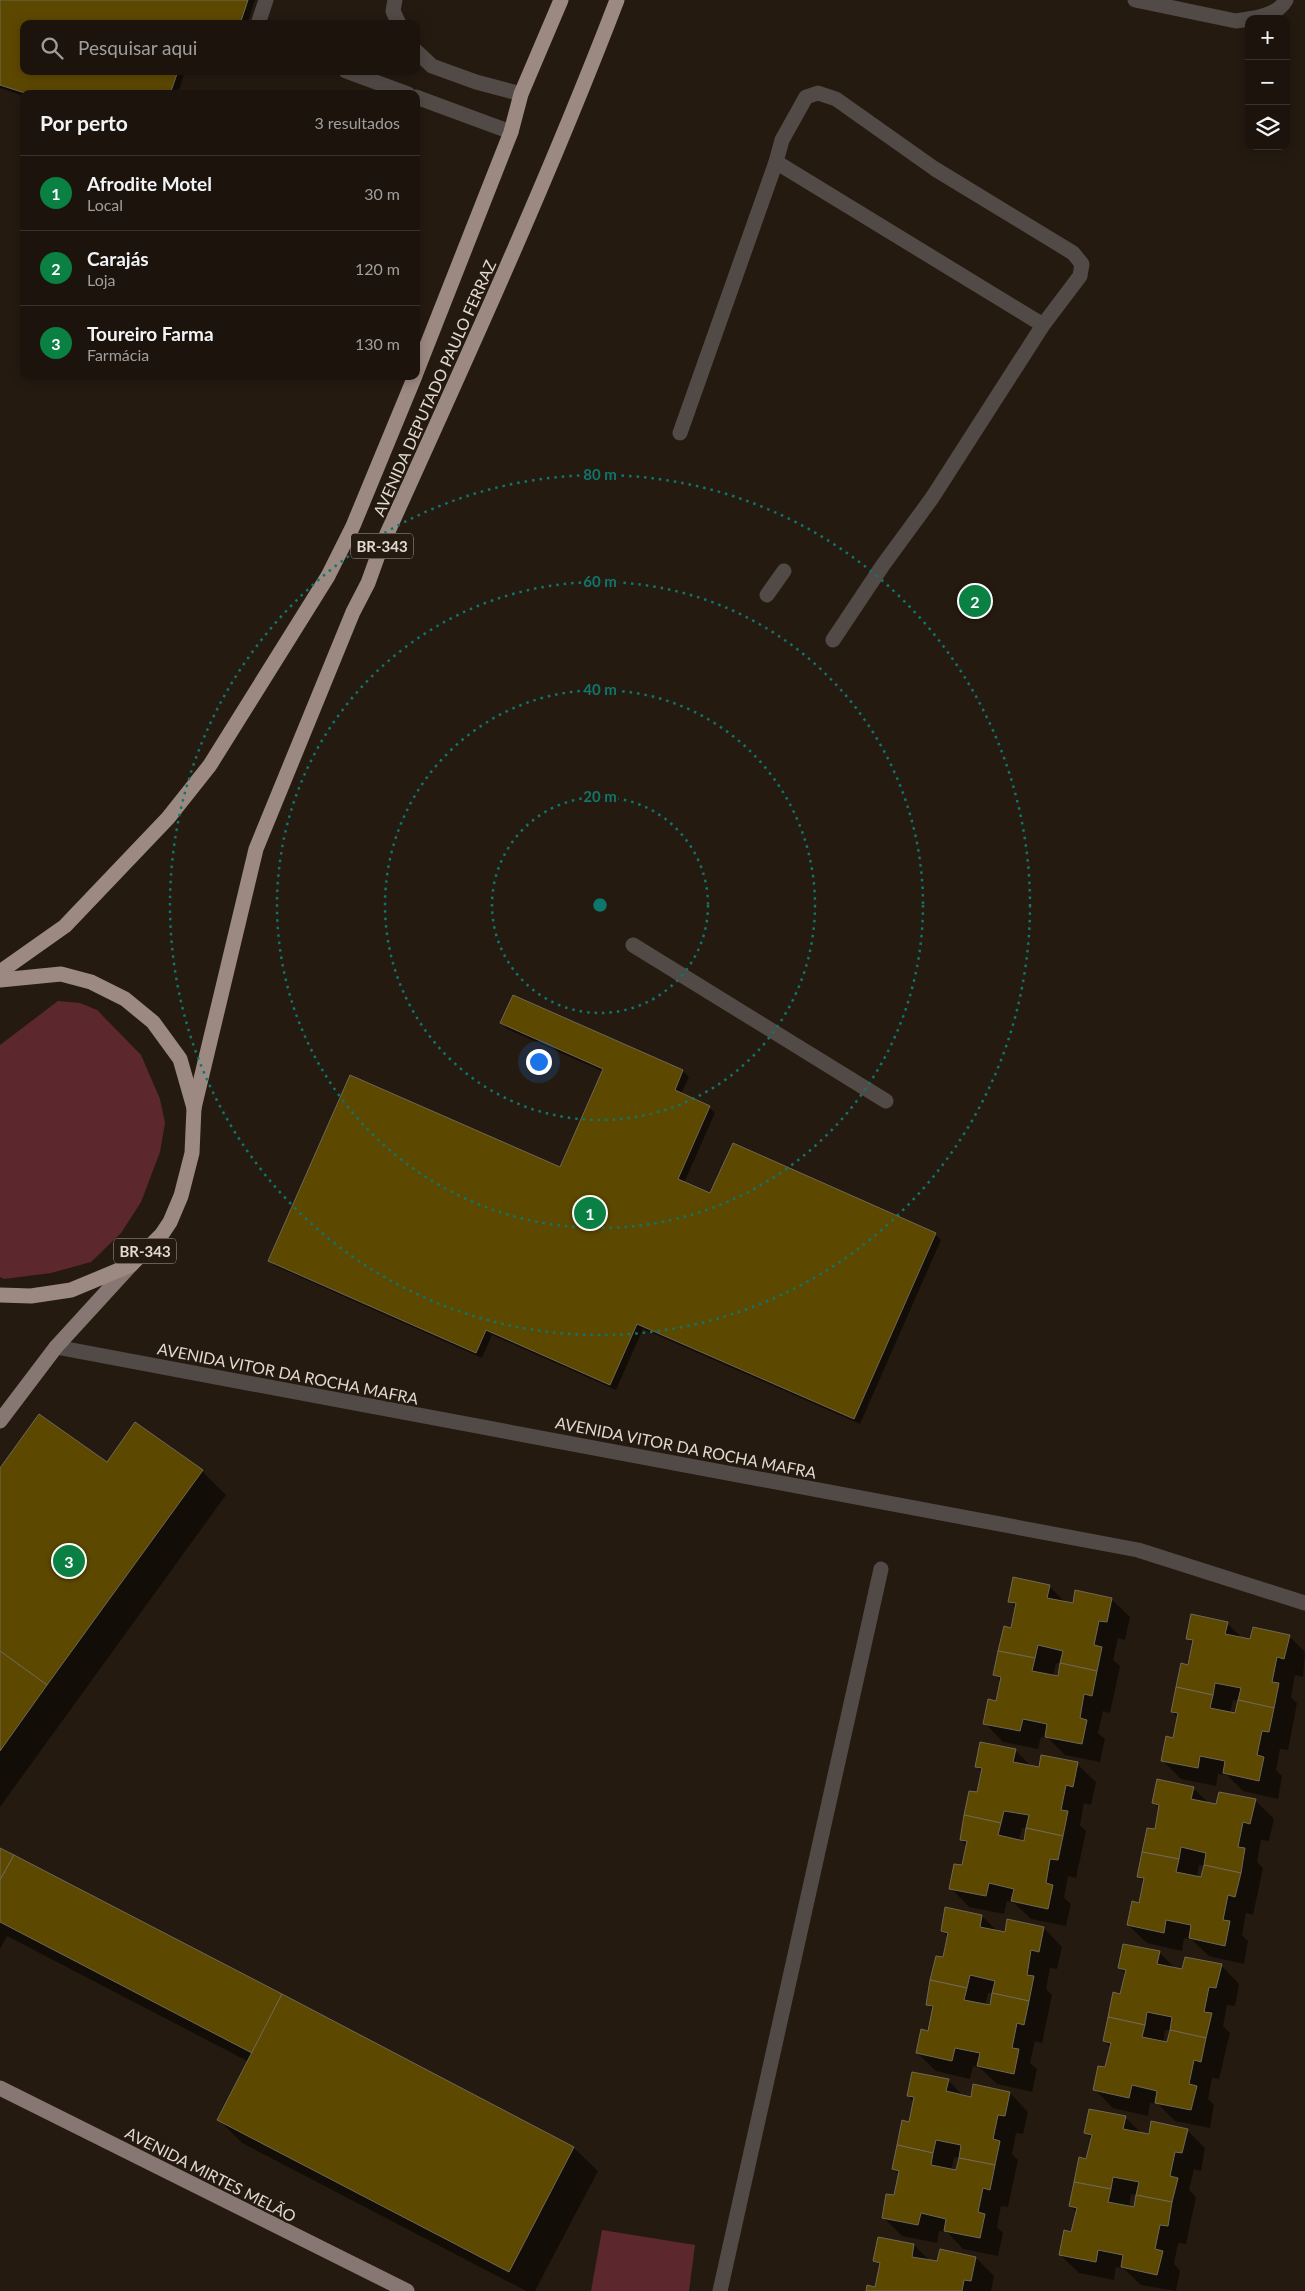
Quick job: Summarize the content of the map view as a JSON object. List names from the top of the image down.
{
  "streets": {
    "highway": ["AVENIDA DEPUTADO PAULO FERRAZ", "BR-343"],
    "main road": ["AVENIDA MIRTES MELÃO"],
    "street": ["AVENIDA VITOR DA ROCHA MAFRA"]
  },
  "crossings": [
    ["AVENIDA DEPUTADO PAULO FERRAZ", "BR-343"]
  ],
  "page": {
    "map_buttons": ["+", "−"],
    "search": "Pesquisar aqui",
    "heading": ["Por perto", "3 resultados"],
    "list": [
      {
        "mark": "1",
        "name": "Afrodite Motel",
        "note": "Local",
        "value": "30 m"
      },
      {
        "mark": "2",
        "name": "Carajás",
        "note": "Loja",
        "value": "120 m"
      },
      {
        "mark": "3",
        "name": "Toureiro Farma",
        "note": "Farmácia",
        "value": "130 m"
      }
    ],
    "pins": ["2", "1", "3"]
  },
  "rings": [
    "80 m",
    "60 m",
    "40 m",
    "20 m"
  ]
}
